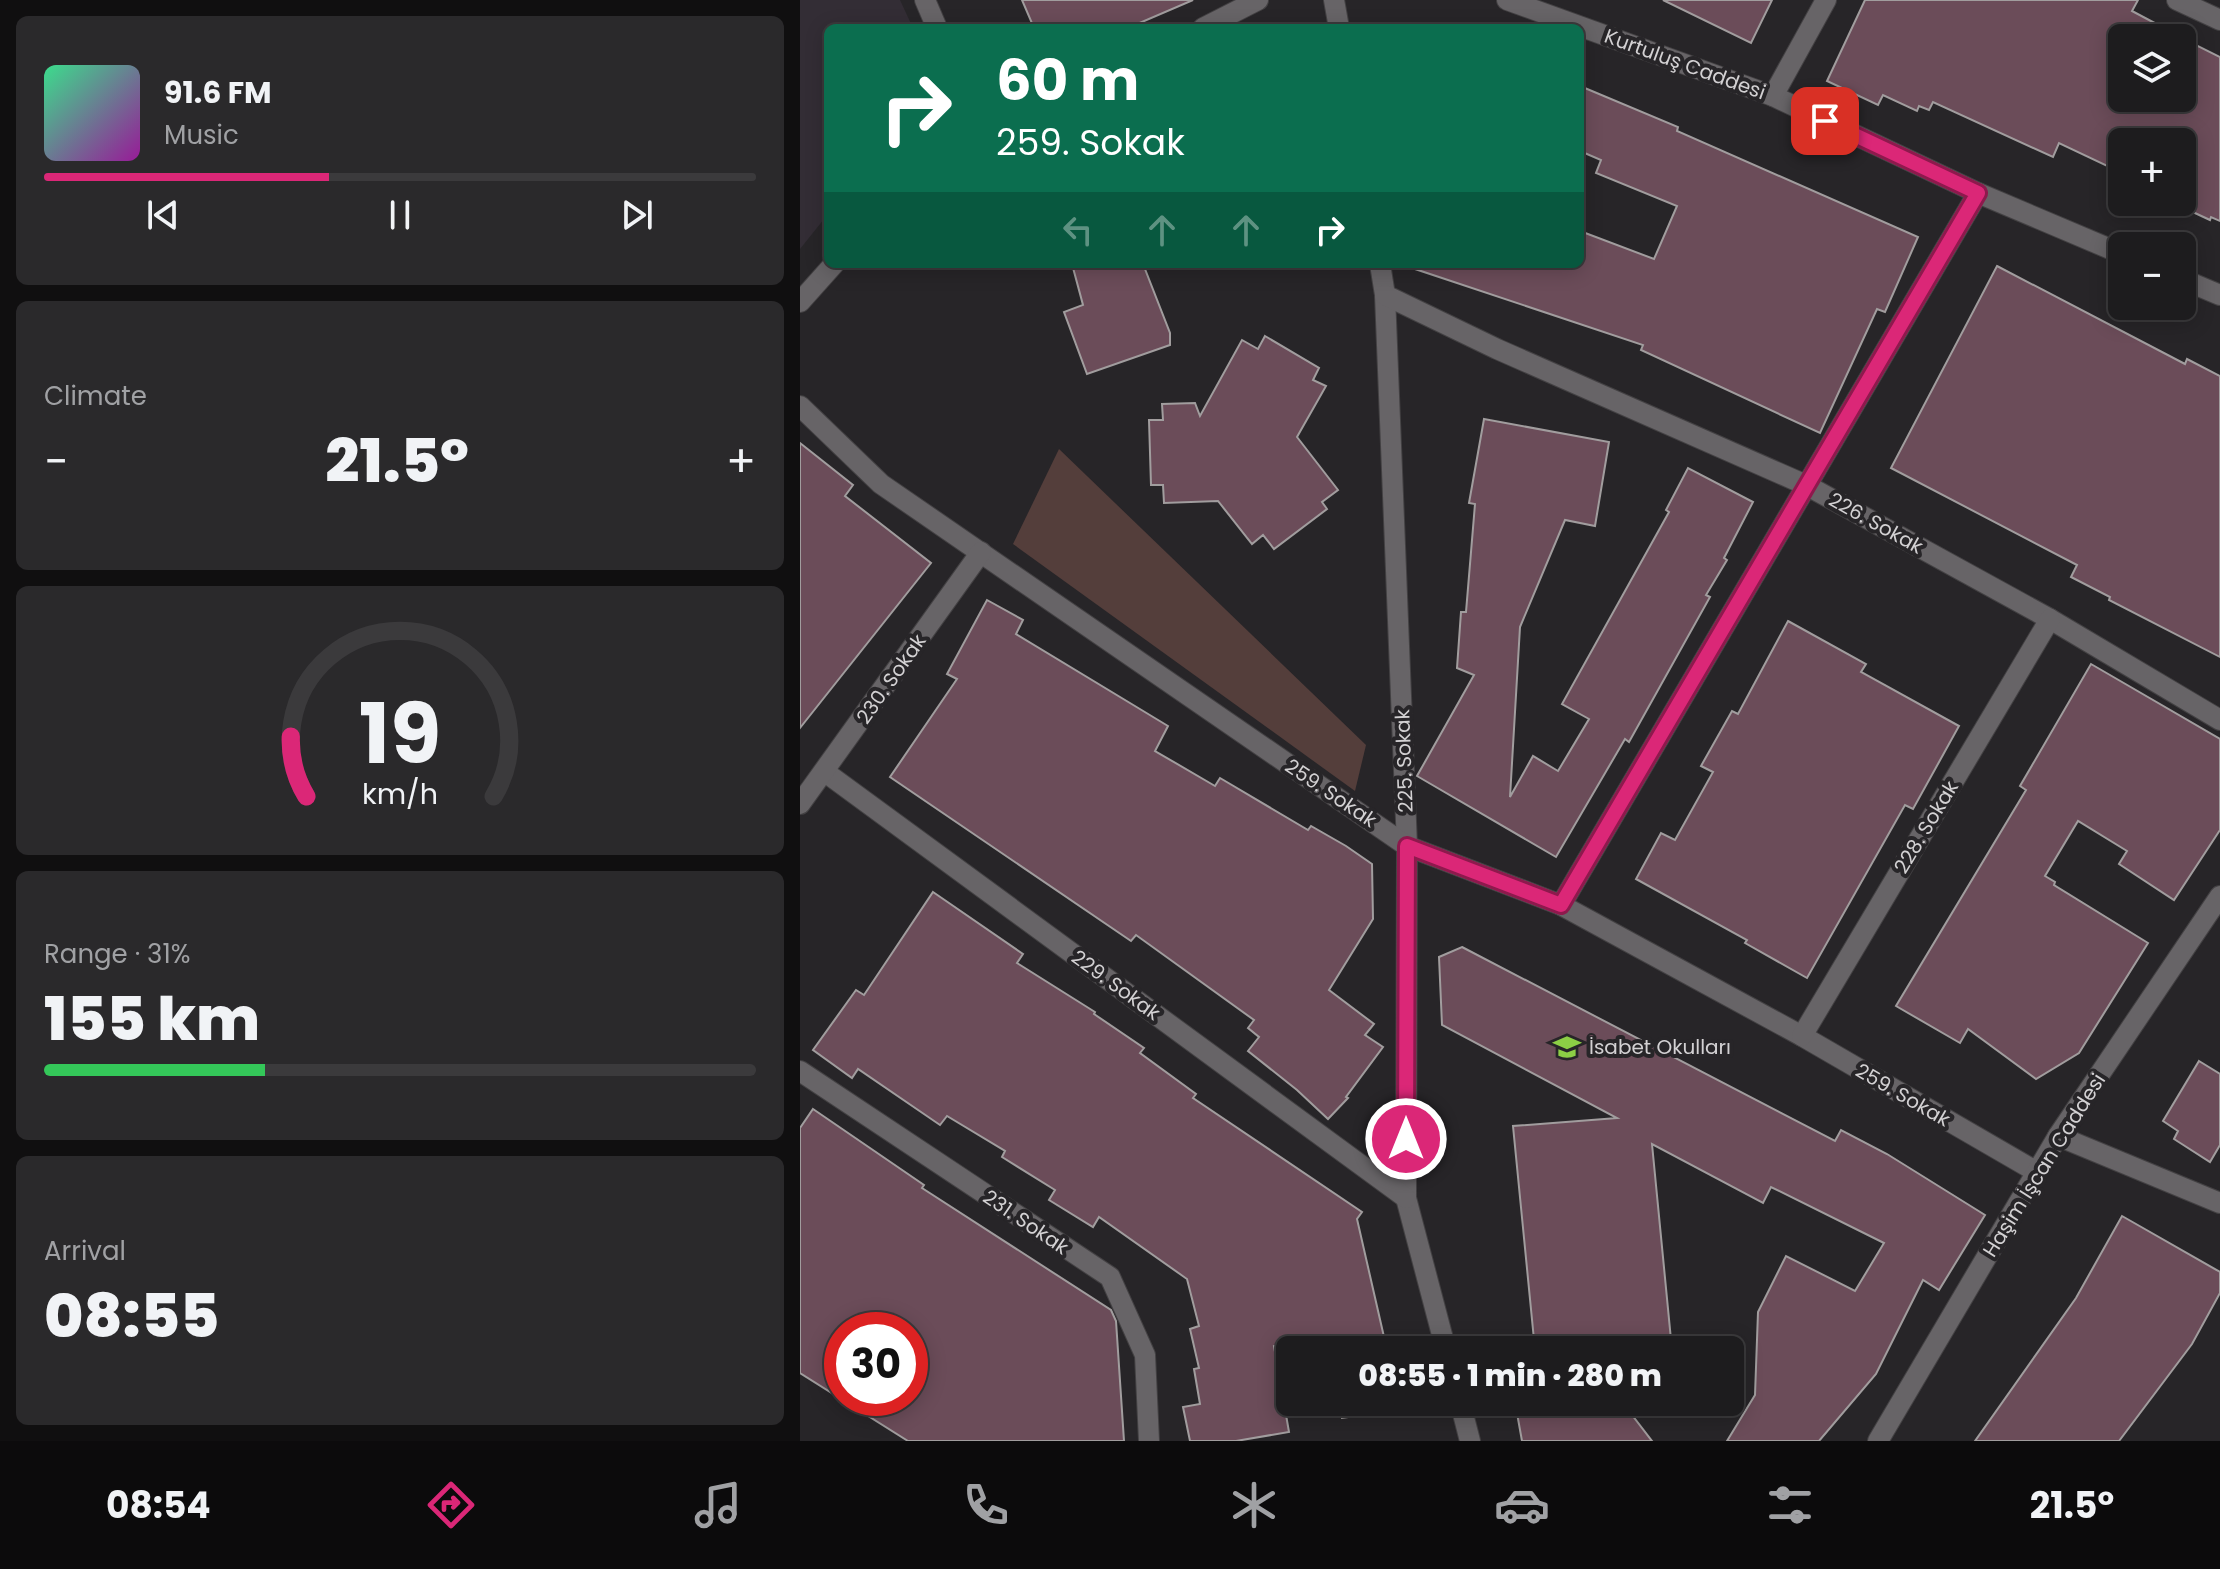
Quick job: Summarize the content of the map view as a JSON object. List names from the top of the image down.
{
  "streets": {
    "street": [
      "Kurtuluş Caddesi",
      "226. Sokak",
      "230. Sokak",
      "225. Sokak",
      "259. Sokak",
      "228. Sokak",
      "229. Sokak",
      "Haşim İşcan Caddesi",
      "231. Sokak"
    ]
  },
  "crossings": [
    ["226. Sokak", "225. Sokak"],
    ["226. Sokak", "228. Sokak"],
    ["230. Sokak", "259. Sokak"],
    ["230. Sokak", "229. Sokak"],
    ["225. Sokak", "259. Sokak"],
    ["225. Sokak", "229. Sokak"],
    ["259. Sokak", "228. Sokak"],
    ["259. Sokak", "Haşim İşcan Caddesi"]
  ],
  "places": {
    "school or university": ["İsabet Okulları"]
  },
  "page": {
    "map_buttons": ["+", "−"],
    "turn": ["60 m", "259. Sokak"],
    "song": ["91.6 FM", "Music"],
    "tile": [
      "Climate",
      ["Range · 31%", "155 km"],
      ["Arrival", "08:55"]
    ],
    "heat": ["−", "21.5°", "+"],
    "limit": "30",
    "trip": "08:55 · 1 min · 280 m",
    "tabs": ["08:54", "21.5°"],
    "gauge": ["19", "km/h"]
  }
}
